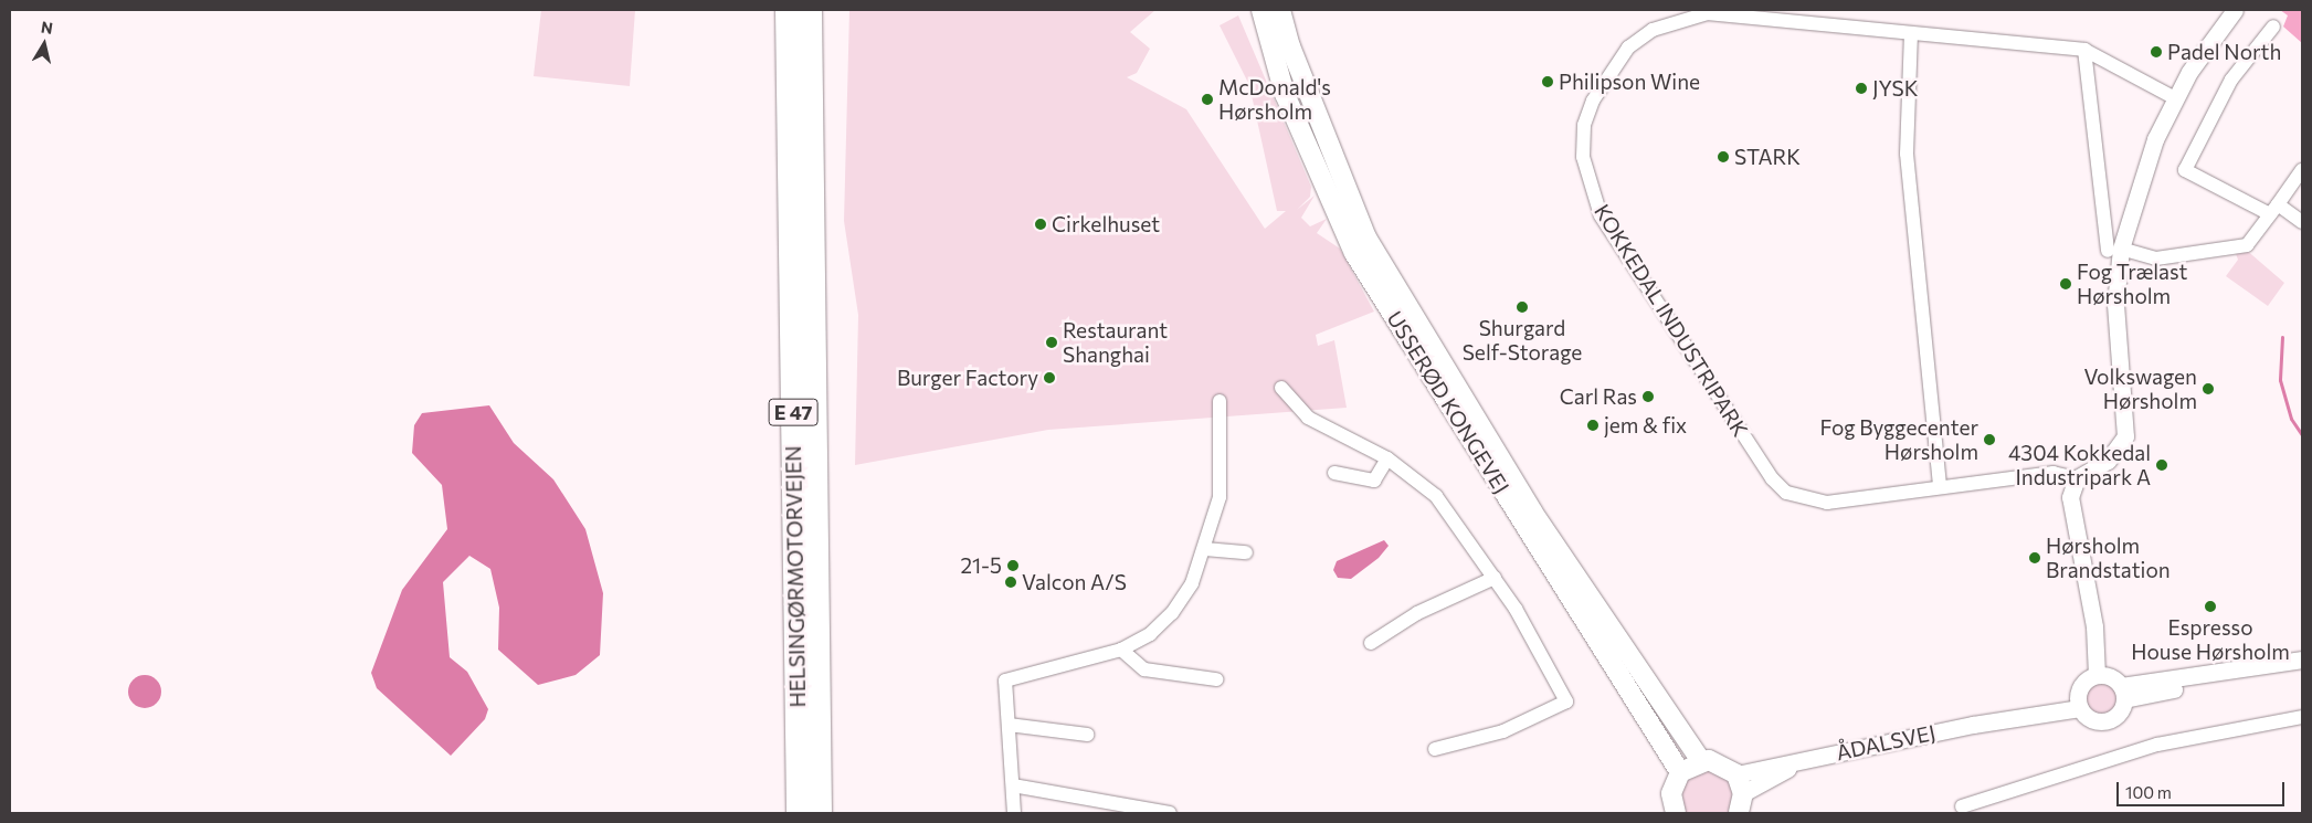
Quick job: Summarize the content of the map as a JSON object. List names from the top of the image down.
{
  "streets": {
    "highway": ["E 47", "HELSINGØRMOTORVEJEN"],
    "main road": ["USSERØD KONGEVEJ"],
    "street": ["KOKKEDAL INDUSTRIPARK", "ÅDALSVEJ"]
  },
  "places": [
    "Padel North",
    "Philipson Wine",
    "JYSK",
    "McDonald's Hørsholm",
    "STARK",
    "Cirkelhuset",
    "Fog Trælast Hørsholm",
    "Shurgard Self-Storage",
    "Restaurant Shanghai",
    "Burger Factory",
    "Volkswagen Hørsholm",
    "Carl Ras",
    "jem & fix",
    "Fog Byggecenter Hørsholm",
    "4304 Kokkedal Industripark A",
    "Hørsholm Brandstation",
    "21-5",
    "Valcon A/S",
    "Espresso House Hørsholm"
  ],
  "scale_bar": "100 m",
  "north": "top"
}
